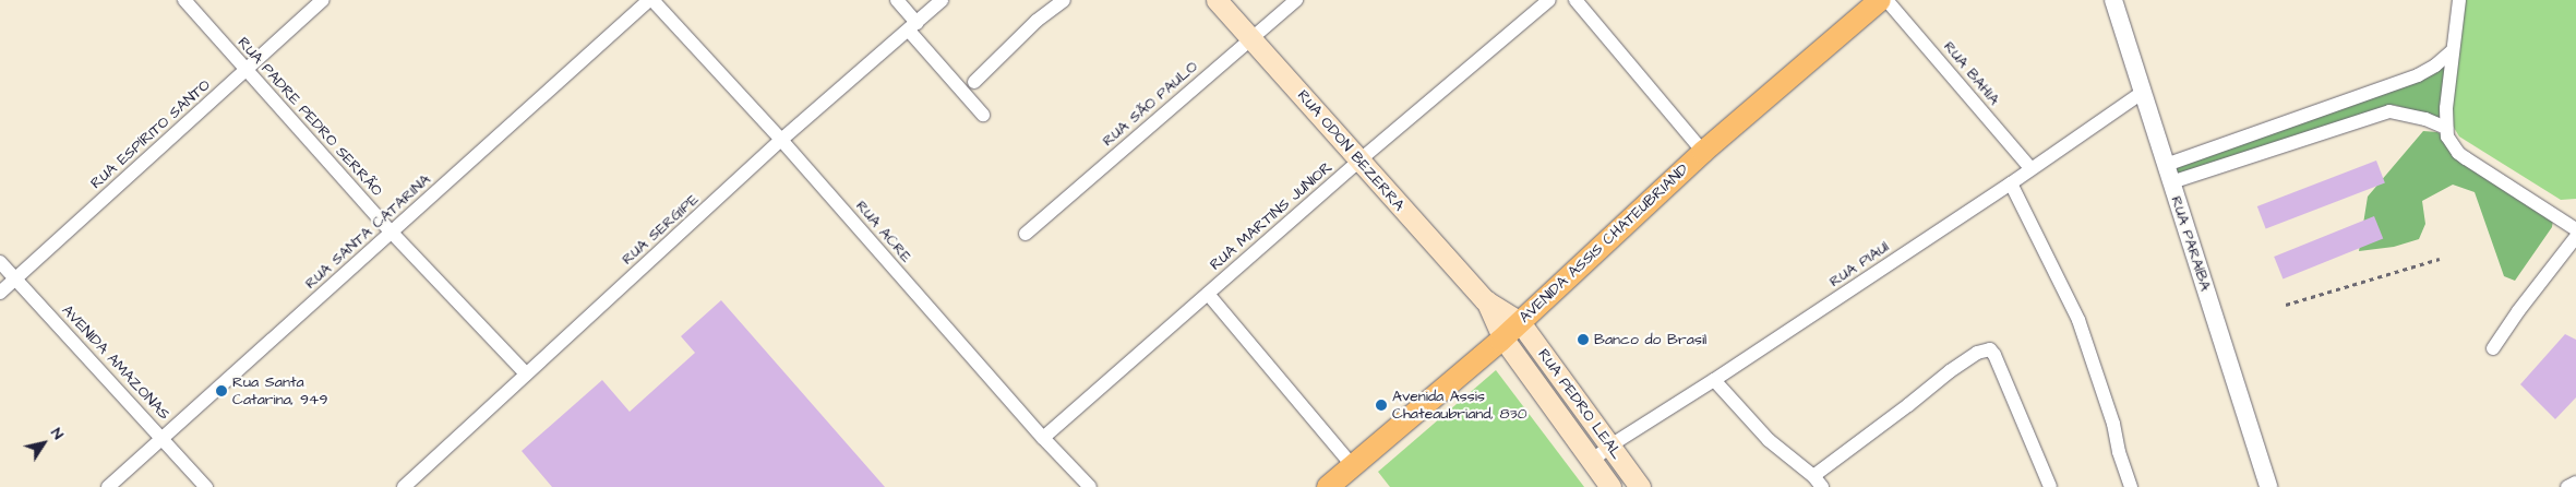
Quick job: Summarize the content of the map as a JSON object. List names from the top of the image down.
{
  "streets": {
    "main road": ["RUA ODON BEZERRA", "AVENIDA ASSIS CHATEUBRIAND", "RUA PEDRO LEAL"],
    "street": [
      "RUA BAHIA",
      "RUA SÃO PAULO",
      "RUA PADRE PEDRO SERRÃO",
      "RUA ESPÍRITO SANTO",
      "RUA MARTINS JUNIOR",
      "RUA SERGIPE",
      "RUA SANTA CATARINA",
      "RUA ACRE",
      "RUA PARAÍBA",
      "RUA PIAUÍ",
      "AVENIDA AMAZONAS"
    ]
  },
  "crossings": [
    ["RUA BAHIA", "RUA PIAUÍ"],
    ["RUA SÃO PAULO", "RUA ODON BEZERRA"],
    ["RUA PADRE PEDRO SERRÃO", "RUA ESPÍRITO SANTO"],
    ["RUA PADRE PEDRO SERRÃO", "RUA SERGIPE"],
    ["RUA PADRE PEDRO SERRÃO", "RUA SANTA CATARINA"],
    ["RUA ESPÍRITO SANTO", "AVENIDA AMAZONAS"],
    ["RUA ODON BEZERRA", "RUA MARTINS JUNIOR"],
    ["RUA ODON BEZERRA", "AVENIDA ASSIS CHATEUBRIAND"],
    ["RUA ODON BEZERRA", "RUA PEDRO LEAL"],
    ["RUA MARTINS JUNIOR", "RUA ACRE"],
    ["RUA SERGIPE", "RUA ACRE"],
    ["RUA SANTA CATARINA", "RUA ACRE"],
    ["RUA SANTA CATARINA", "AVENIDA AMAZONAS"],
    ["AVENIDA ASSIS CHATEUBRIAND", "RUA PEDRO LEAL"],
    ["RUA PARAÍBA", "RUA PIAUÍ"],
    ["RUA PIAUÍ", "RUA PEDRO LEAL"]
  ],
  "places": ["Banco do Brasil", "Rua Santa Catarina, 949", "Avenida Assis Chateaubriand, 830"],
  "north": "top right"
}
